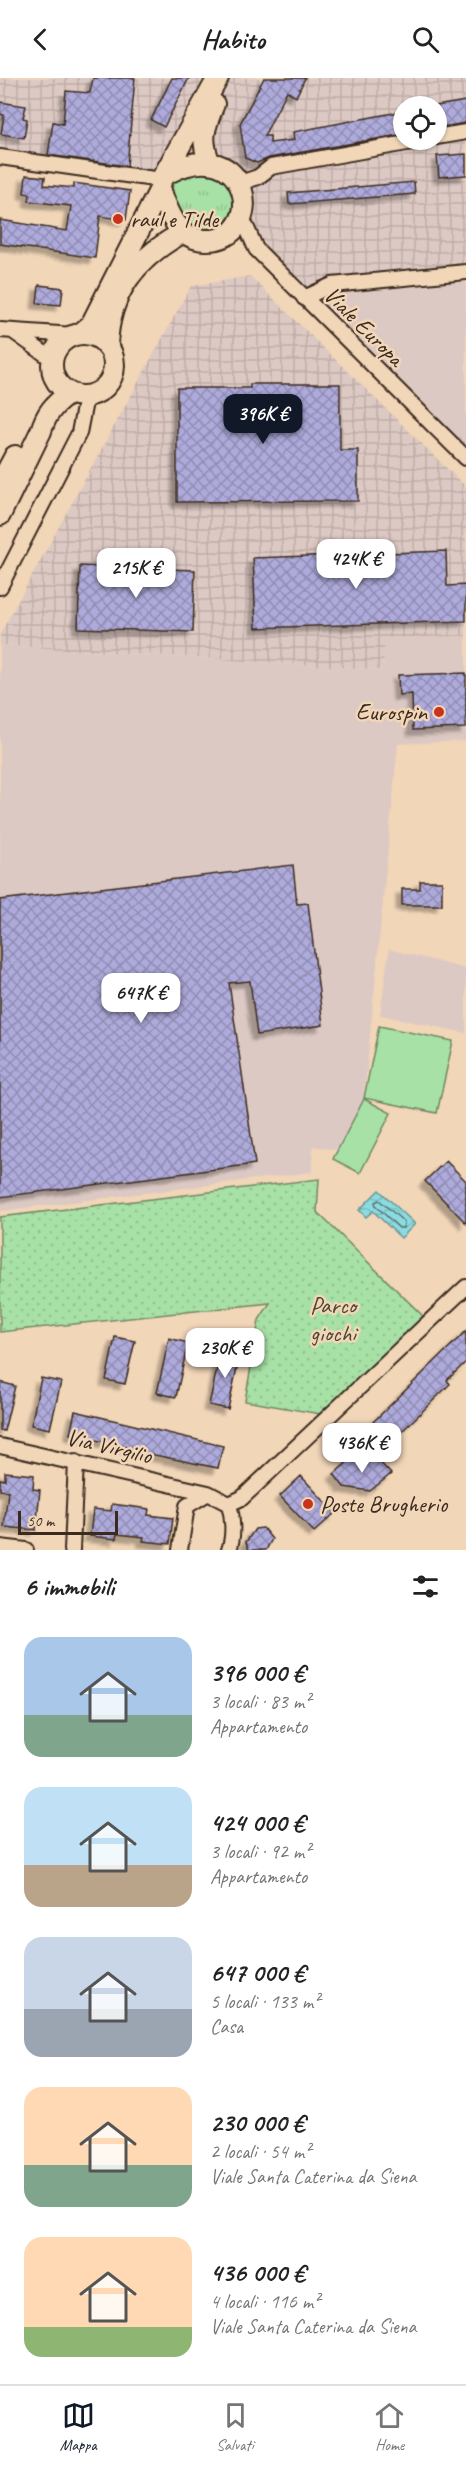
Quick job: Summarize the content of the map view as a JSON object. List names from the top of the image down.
{
  "streets": {
    "street": ["Viale Europa", "Via Virgilio"]
  },
  "parks": ["Parco giochi"],
  "places": ["raul e Tilde", "Eurospin", "Poste Brugherio"],
  "scale_bar": "50 m",
  "page": {
    "header": "Habito",
    "price": [
      "396K €",
      "424K €",
      "215K €",
      "647K €",
      "230K €",
      "436K €"
    ],
    "scale": "50 m",
    "heading": "6 immobili",
    "list": [
      {
        "name": "396 000 €",
        "note": "3 locali · 83 m² · Appartamento"
      },
      {
        "name": "424 000 €",
        "note": "3 locali · 92 m² · Appartamento"
      },
      {
        "name": "647 000 €",
        "note": "5 locali · 133 m² · Casa"
      },
      {
        "name": "230 000 €",
        "note": "2 locali · 54 m² · Viale Santa Caterina da Siena"
      },
      {
        "name": "436 000 €",
        "note": "4 locali · 116 m² · Viale Santa Caterina da Siena"
      }
    ],
    "tabs": ["Mappa", "Salvati", "Home"]
  }
}
